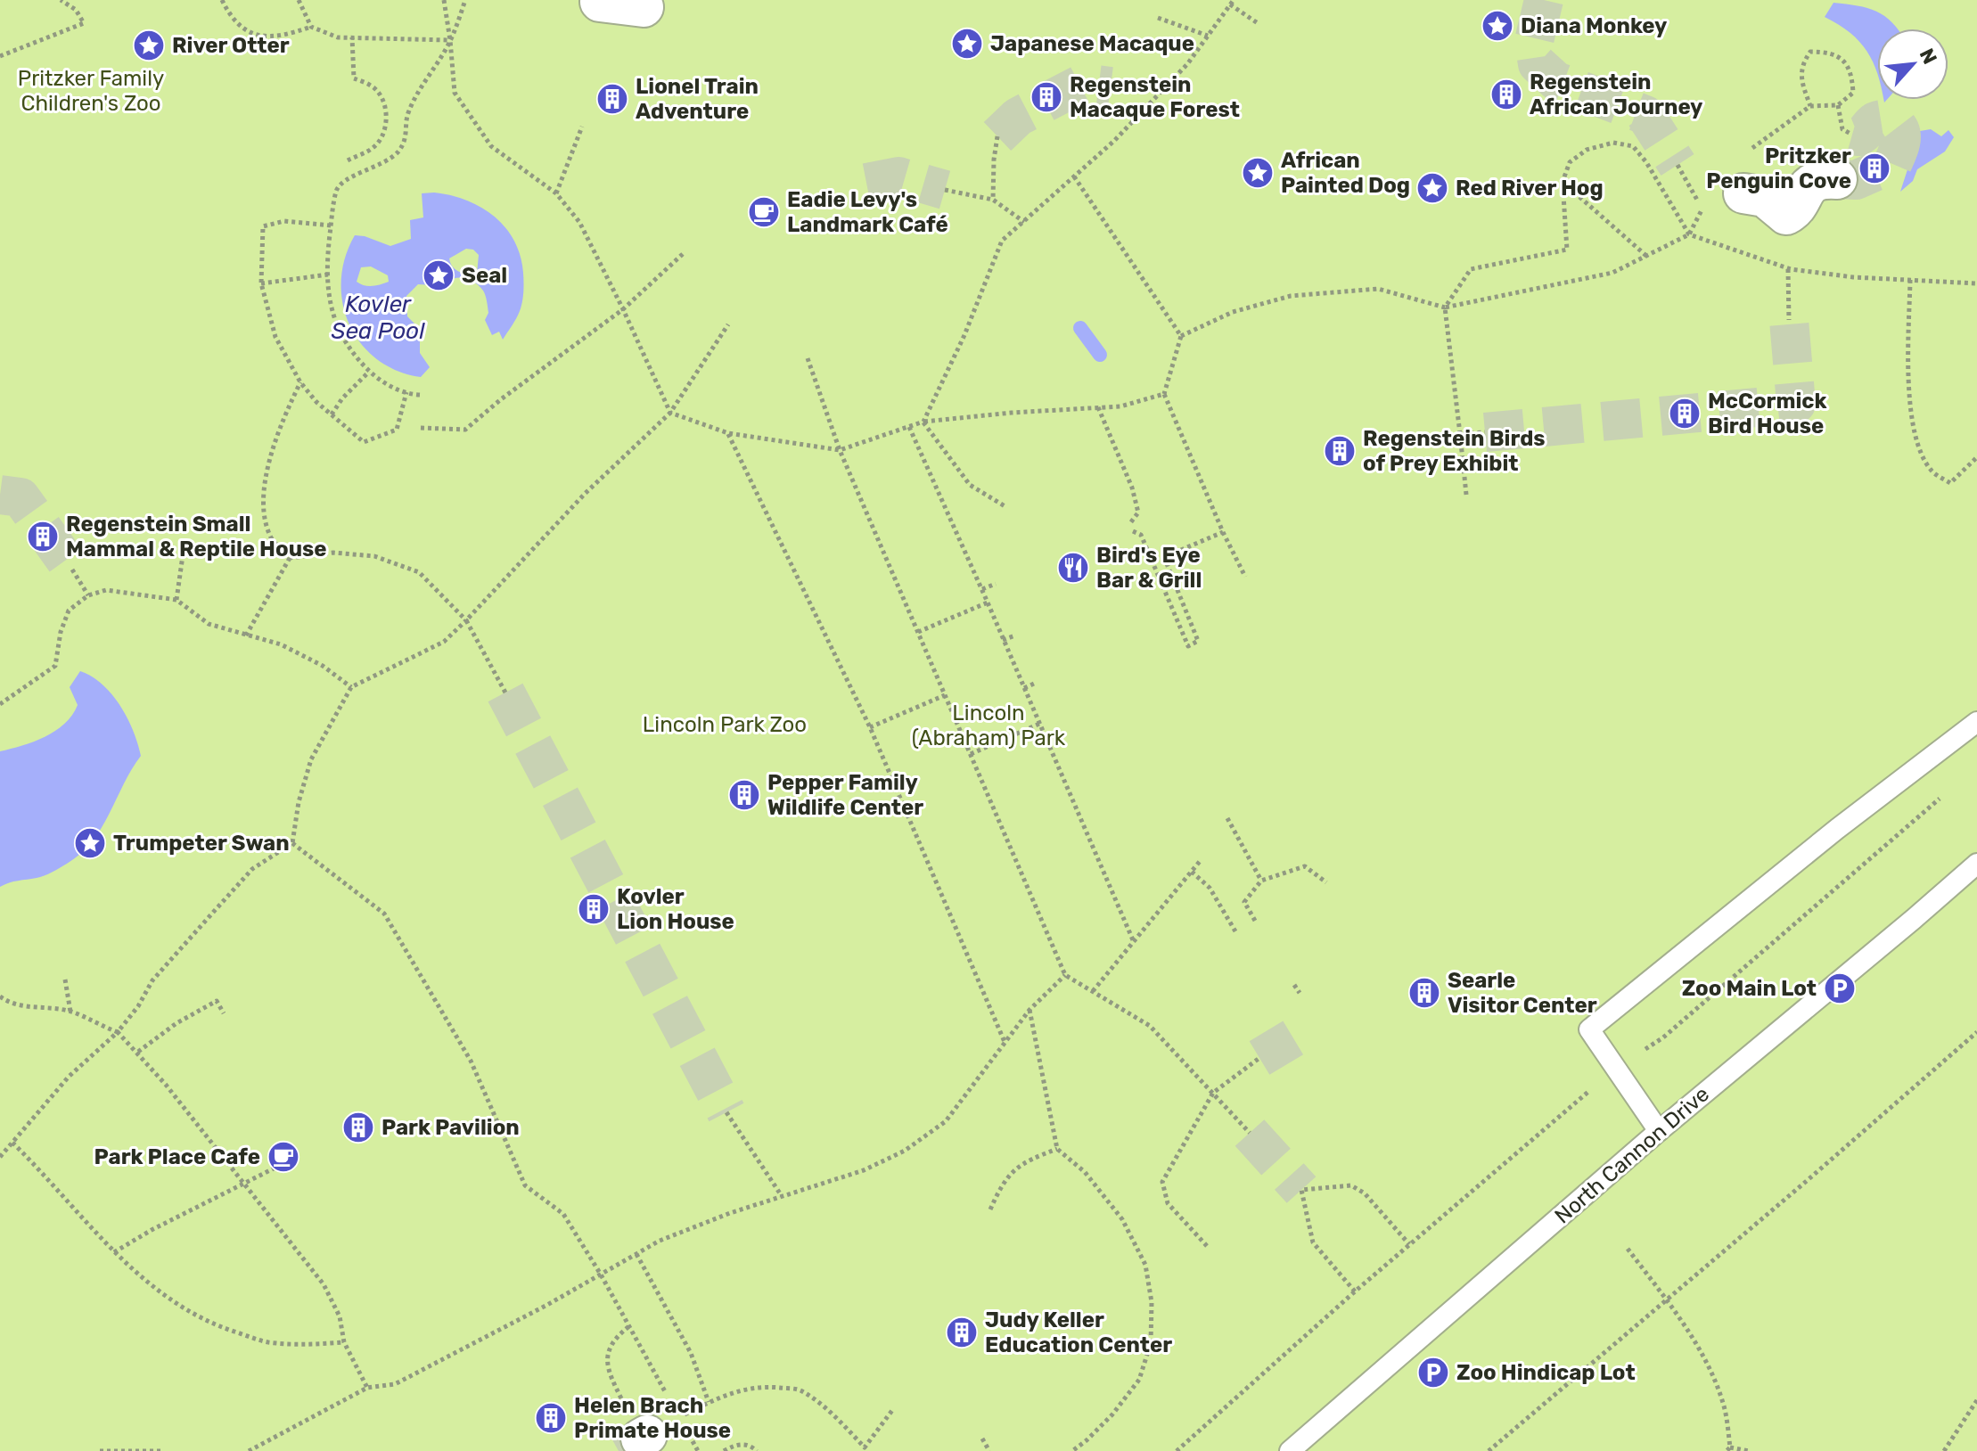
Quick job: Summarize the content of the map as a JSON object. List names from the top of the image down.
{
  "streets": {
    "lane": ["North Cannon Drive"]
  },
  "water": ["Kovler Sea Pool"],
  "parks": ["Pritzker Family Children's Zoo", "Lincoln (Abraham) Park", "Lincoln Park Zoo"],
  "places": {
    "place": [
      "Diana Monkey",
      "Japanese Macaque",
      "River Otter",
      "African Painted Dog",
      "Red River Hog",
      "Seal",
      "Trumpeter Swan"
    ],
    "building": [
      "Regenstein African Journey",
      "Regenstein Macaque Forest",
      "Lionel Train Adventure",
      "Pritzker Penguin Cove",
      "McCormick Bird House",
      "Regenstein Birds of Prey Exhibit",
      "Regenstein Small Mammal & Reptile House",
      "Pepper Family Wildlife Center",
      "Kovler Lion House",
      "Searle Visitor Center",
      "Park Pavilion",
      "Judy Keller Education Center",
      "Helen Brach Primate House"
    ],
    "cafe": ["Eadie Levy's Landmark Café", "Park Place Cafe"],
    "restaurant": ["Bird's Eye Bar & Grill"],
    "parking": ["Zoo Main Lot", "Zoo Hindicap Lot"]
  },
  "north": "top right"
}
